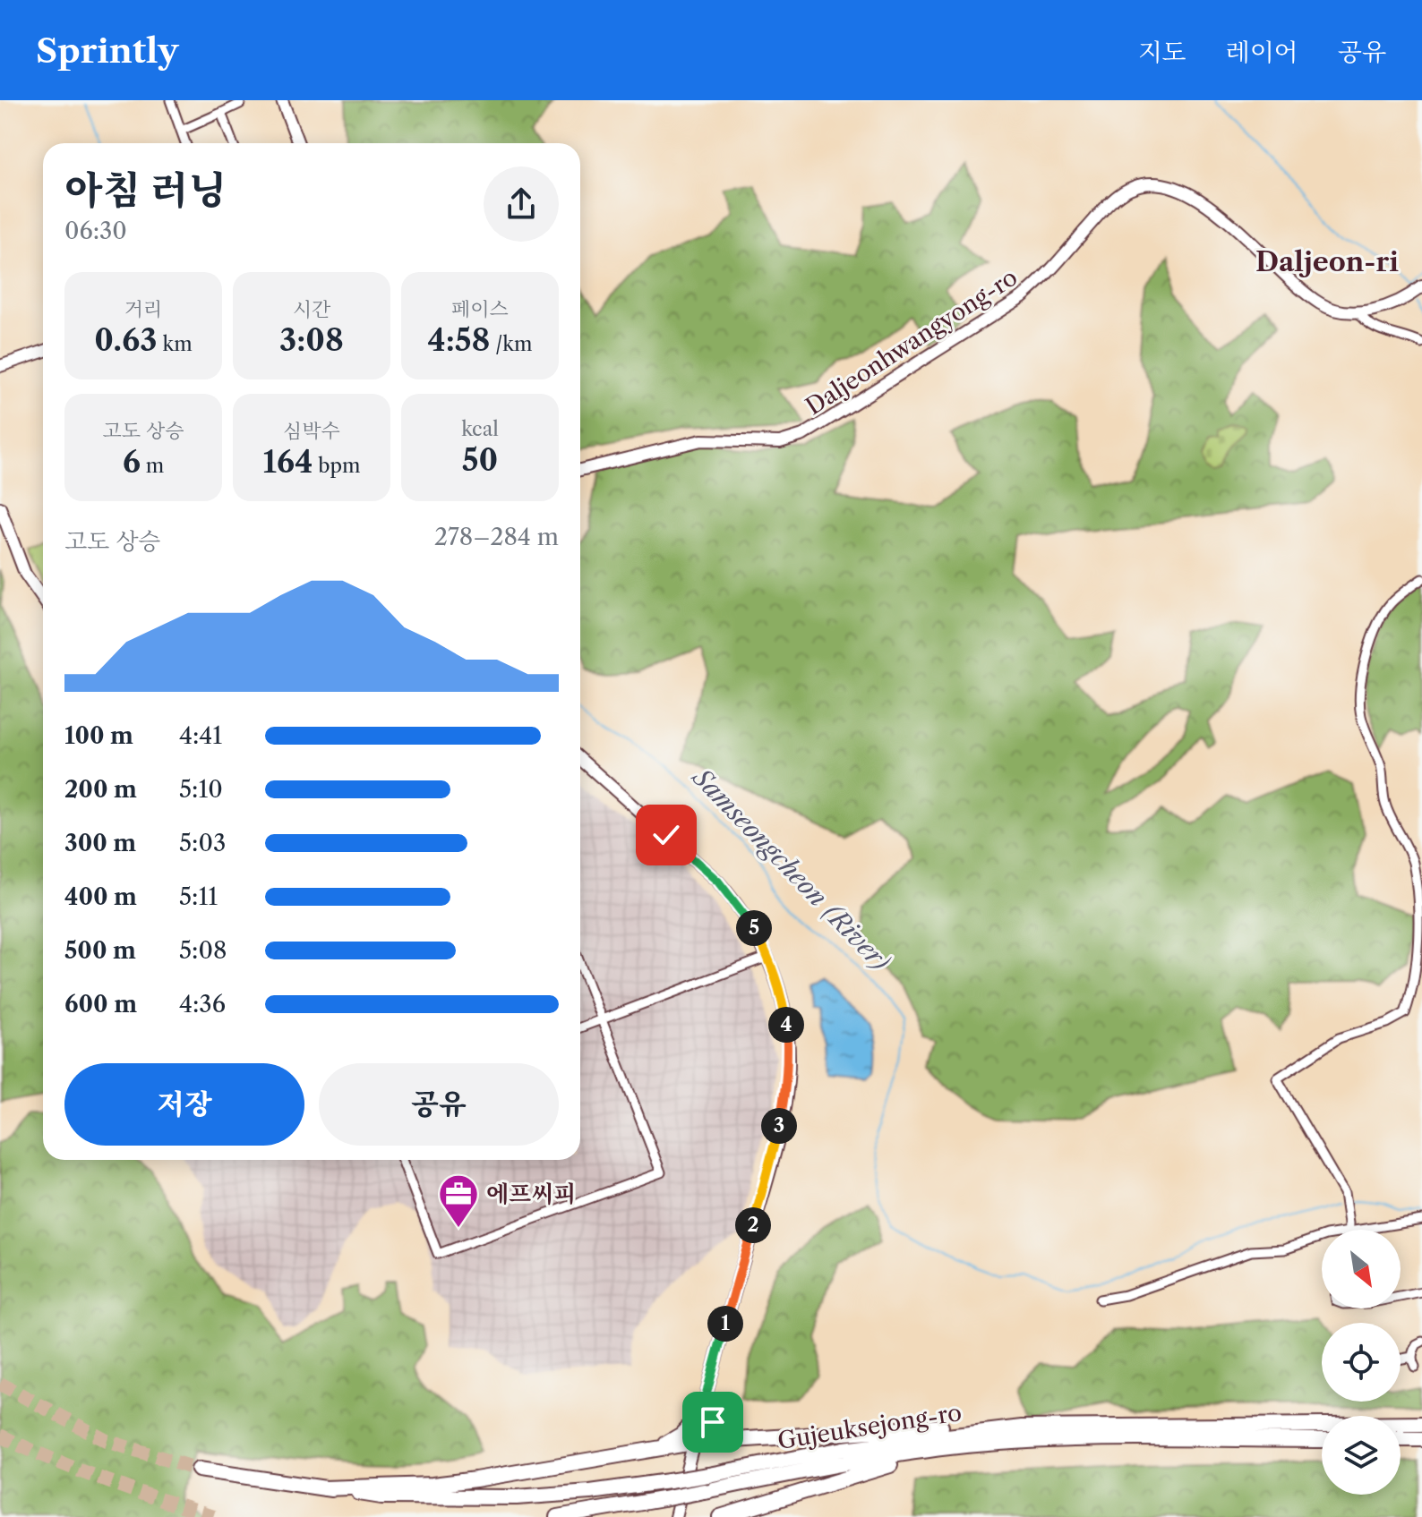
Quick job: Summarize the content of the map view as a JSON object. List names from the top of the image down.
{
  "streets": {
    "highway": ["Gujeuksejong-ro"],
    "street": ["Daljeonhwangyong-ro"]
  },
  "districts": ["Daljeon-ri"],
  "water": ["Samseongcheon (River)"],
  "places": {
    "office": ["에프씨피"]
  },
  "north": "bottom right",
  "page": {
    "header": "Sprintly",
    "nav": ["지도", "레이어", "공유"],
    "heading": ["아침 러닝", "06:30"],
    "stats": [
      ["거리", "0.63 km"],
      ["시간", "3:08"],
      ["페이스", "4:58 /km"],
      ["고도 상승", "6 m"],
      ["심박수", "164 bpm"],
      ["kcal", "50"]
    ],
    "chart": ["고도 상승", "278–284 m"],
    "list": [
      {
        "name": "100 m",
        "note": "4:41"
      },
      {
        "name": "200 m",
        "note": "5:10"
      },
      {
        "name": "300 m",
        "note": "5:03"
      },
      {
        "name": "400 m",
        "note": "5:11"
      },
      {
        "name": "500 m",
        "note": "5:08"
      },
      {
        "name": "600 m",
        "note": "4:36"
      }
    ],
    "pins": [
      "5",
      "4",
      "3",
      "2",
      "1"
    ],
    "buttons": ["저장", "공유"]
  }
}
